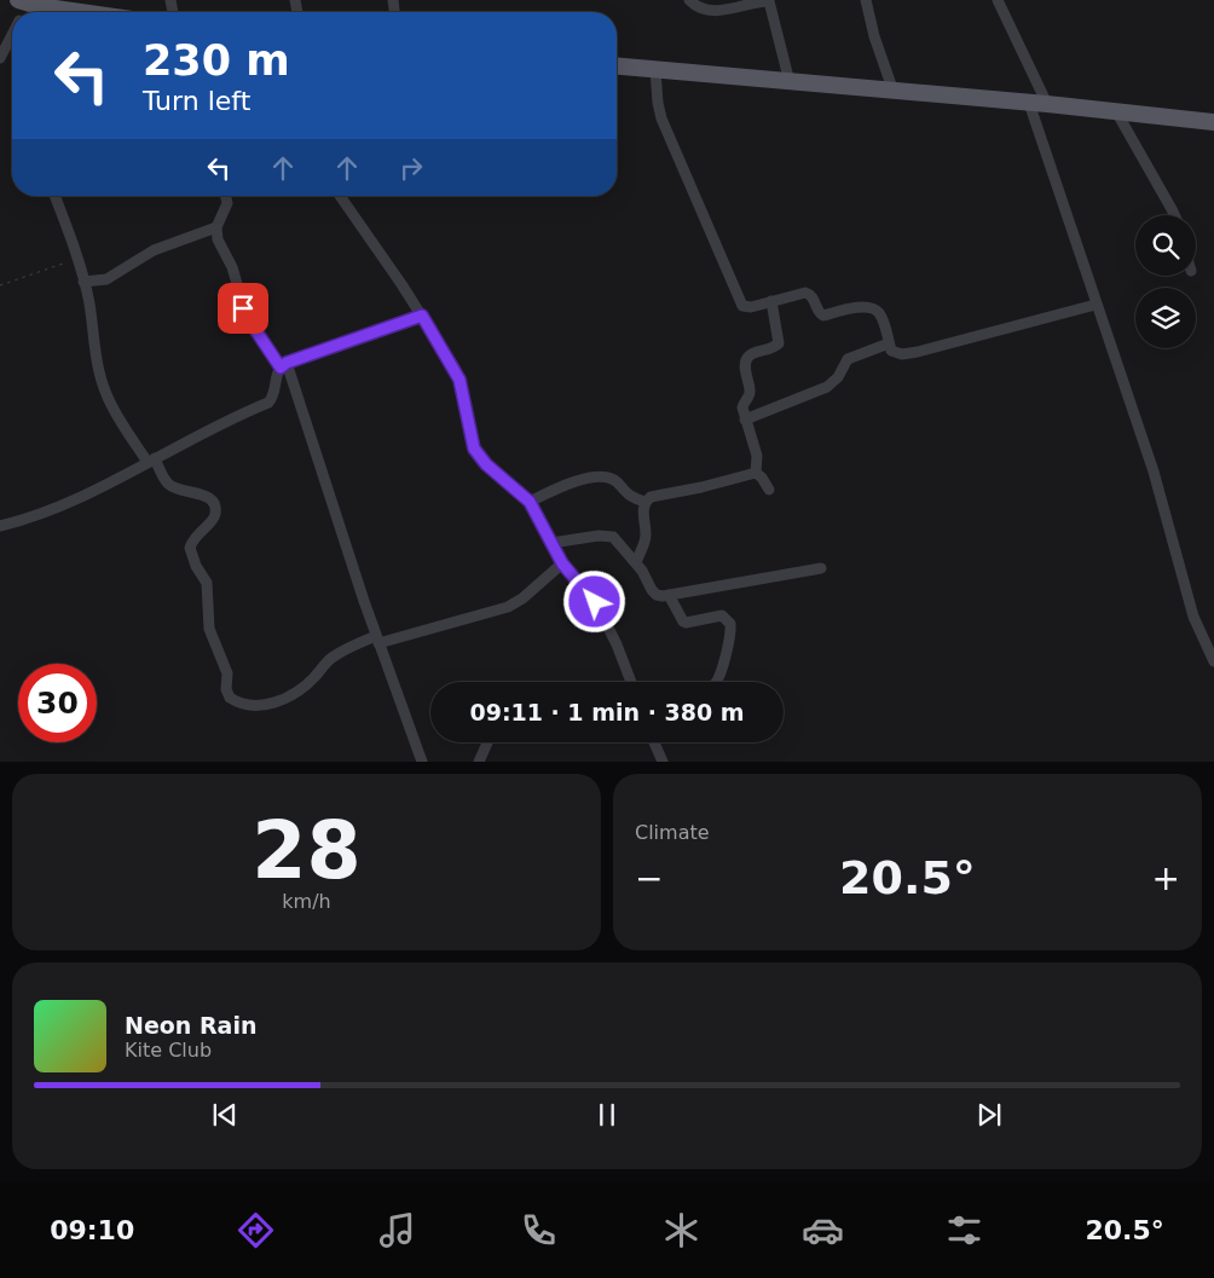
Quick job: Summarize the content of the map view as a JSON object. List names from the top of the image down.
{
  "page": {
    "turn": ["230 m", "Turn left"],
    "limit": "30",
    "trip": "09:11 · 1 min · 380 m",
    "tile": [
      ["28", "km/h"],
      "Climate"
    ],
    "heat": ["−", "20.5°", "+"],
    "song": ["Neon Rain", "Kite Club"],
    "tabs": ["09:10", "20.5°"]
  }
}
